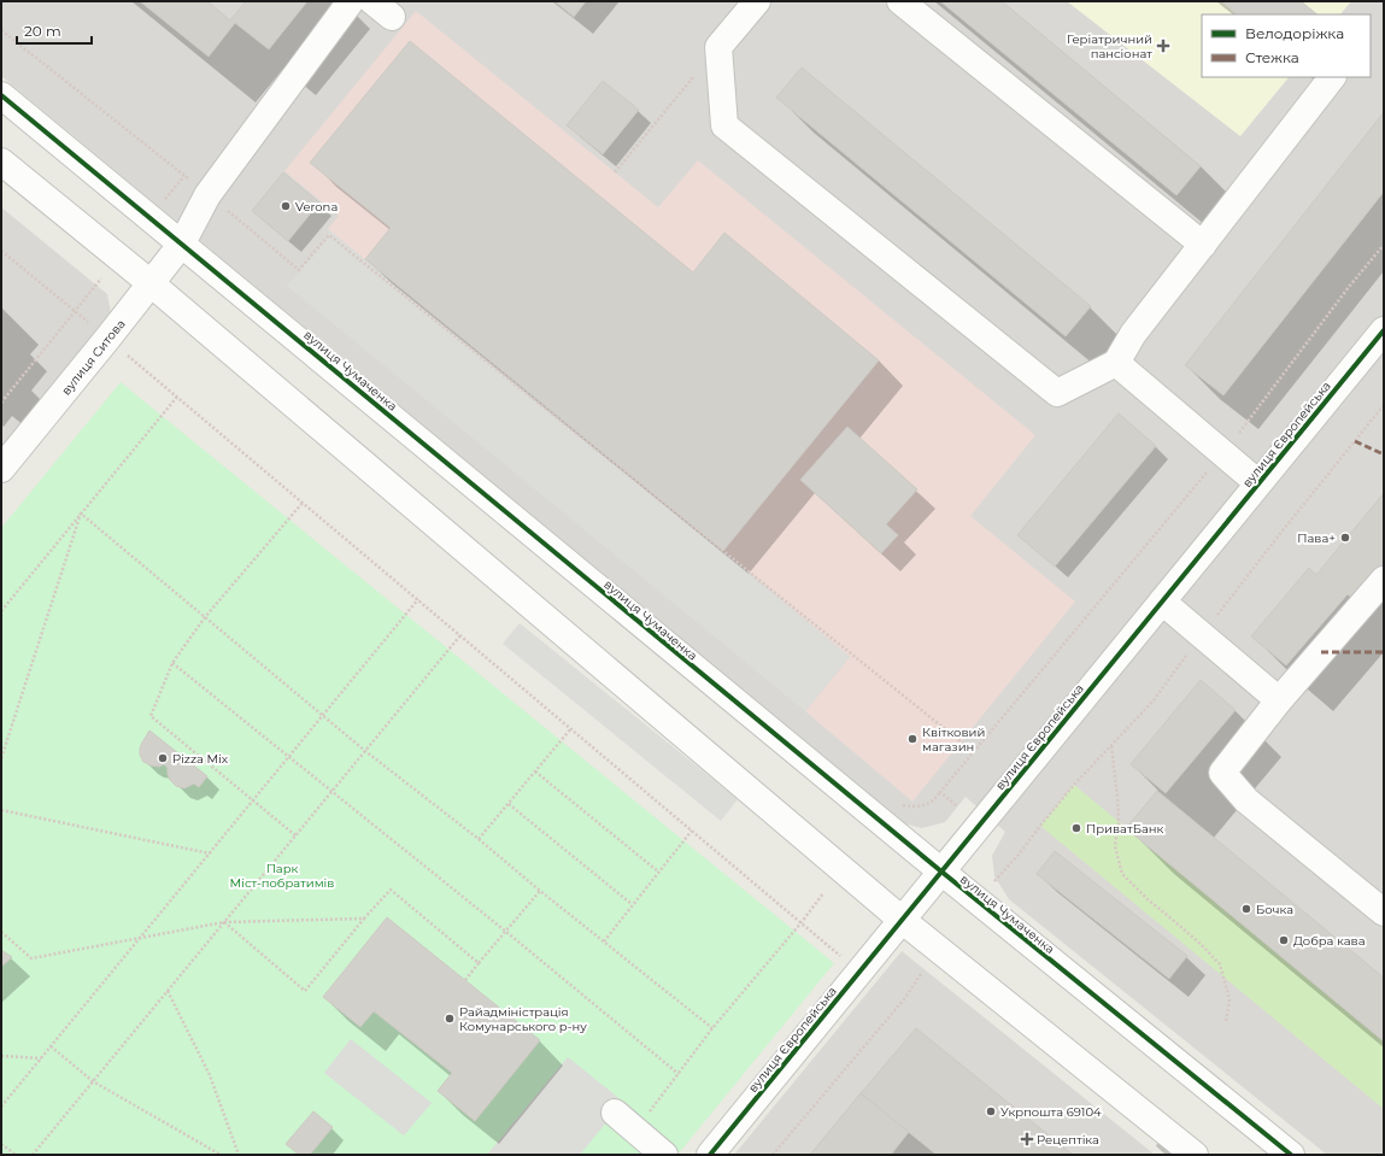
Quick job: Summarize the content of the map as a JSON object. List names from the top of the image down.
{
  "streets": {
    "street": ["вулиця Ситова", "вулиця Чумаченка", "вулиця Європейська"]
  },
  "crossings": [
    ["вулиця Ситова", "вулиця Чумаченка"],
    ["вулиця Чумаченка", "вулиця Європейська"]
  ],
  "parks": ["Парк Міст-побратимів"],
  "places": {
    "health": ["Геріатричний пансіонат", "Рецептіка"],
    "other": [
      "Verona",
      "Пава+",
      "Квітковий магазин",
      "Pizza Mix",
      "ПриватБанк",
      "Бочка",
      "Добра кава",
      "Райадміністрація Комунарського р-ну",
      "Укрпошта 69104"
    ]
  },
  "legend": ["Велодоріжка", "Стежка"],
  "scale_bar": "20 m"
}
